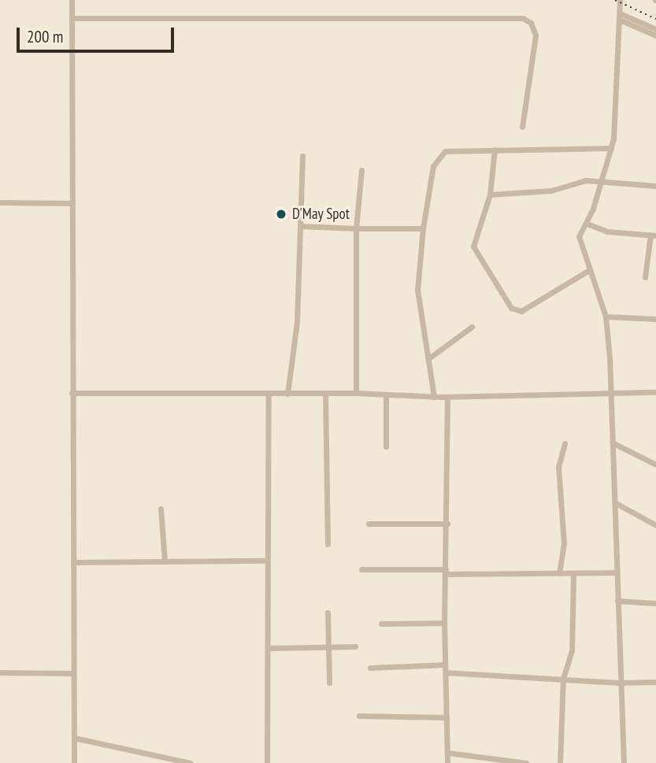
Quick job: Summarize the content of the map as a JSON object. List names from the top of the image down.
{
  "places": ["D'May Spot"],
  "scale_bar": "200 m"
}
